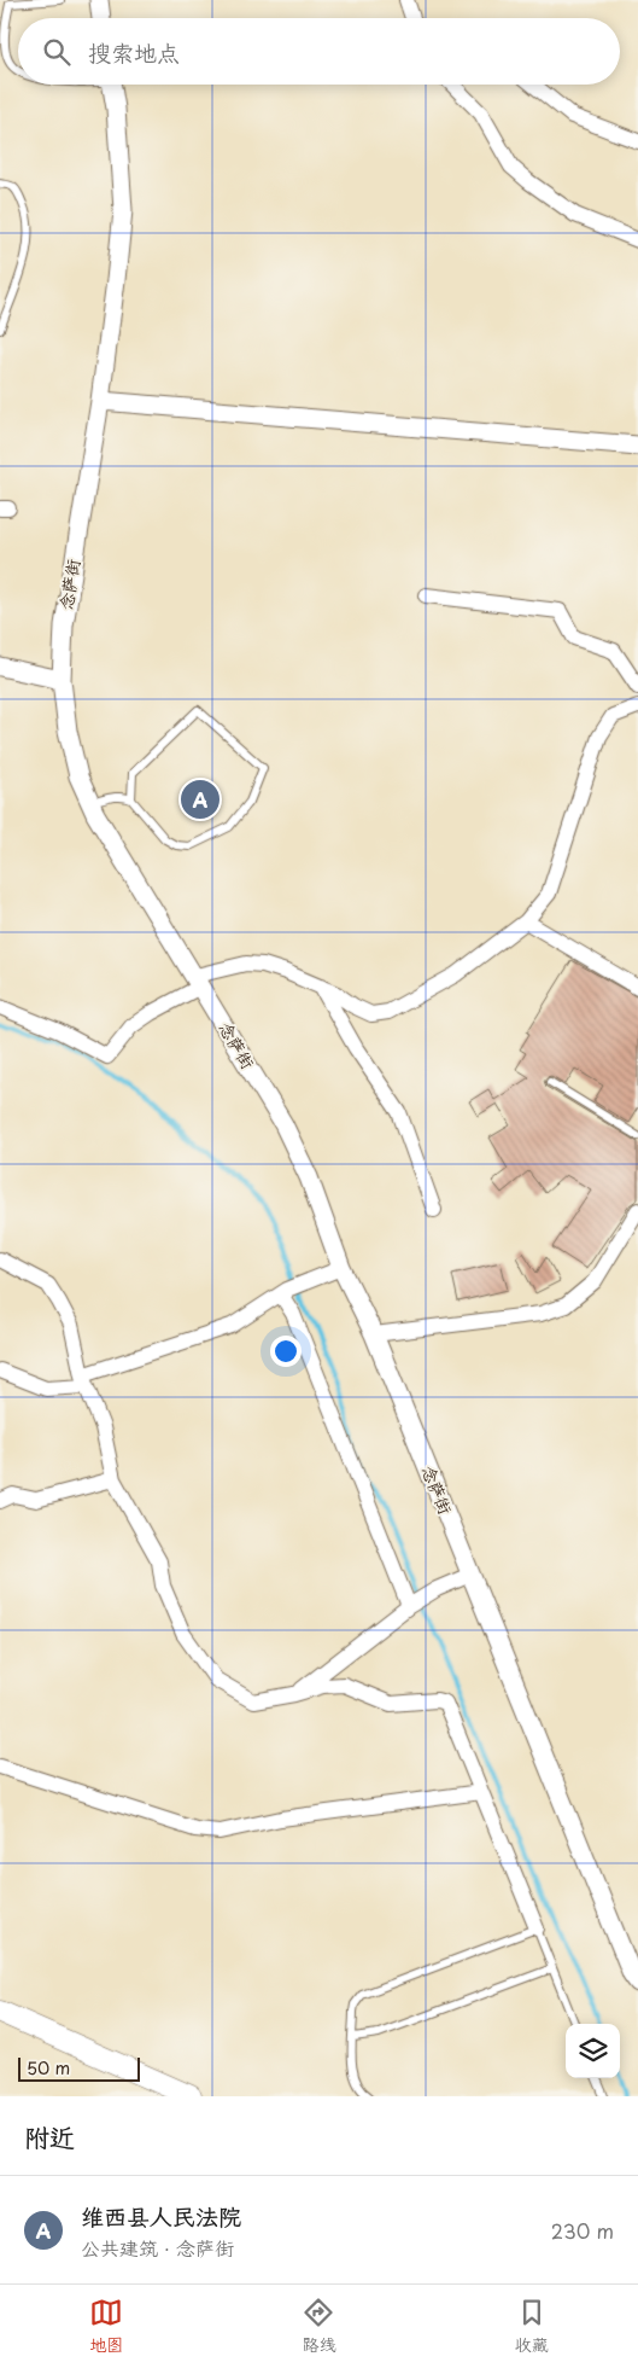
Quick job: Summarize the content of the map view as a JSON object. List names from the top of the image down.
{
  "streets": {
    "street": ["念萨街"]
  },
  "scale_bar": "50 m",
  "page": {
    "search": "搜索地点",
    "pins": "A",
    "scale": "50 m",
    "heading": "附近",
    "list": [
      {
        "mark": "A",
        "name": "维西县人民法院",
        "note": "公共建筑 · 念萨街",
        "value": "230 m"
      }
    ],
    "nav": ["地图", "路线", "收藏"]
  }
}
